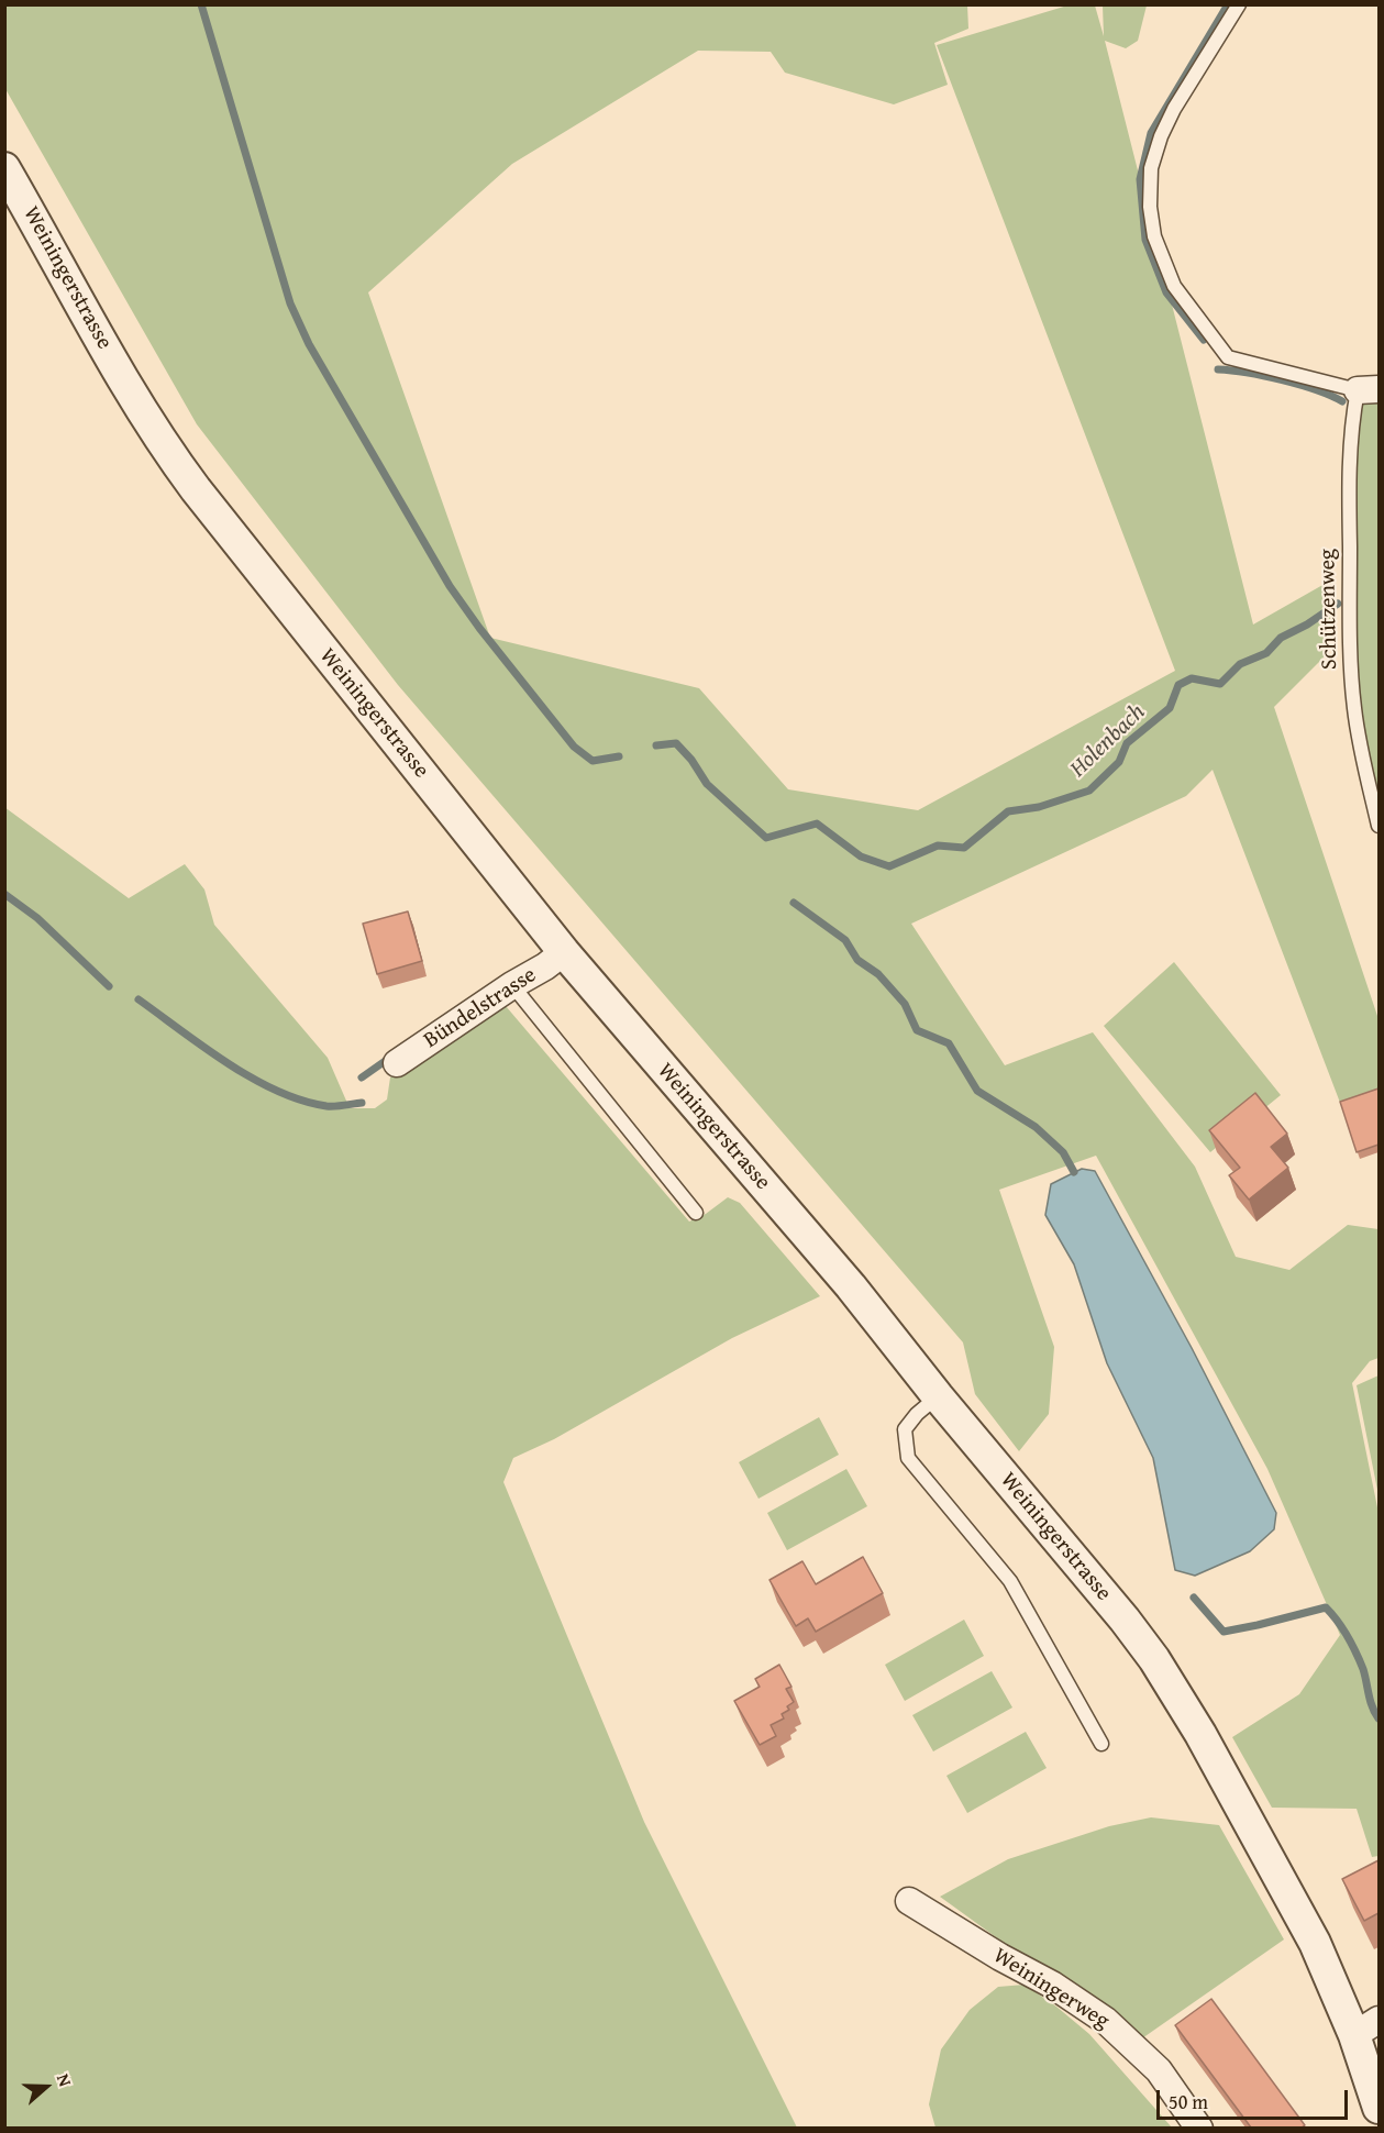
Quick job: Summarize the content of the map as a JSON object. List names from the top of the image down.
{
  "streets": {
    "street": ["Weiningerstrasse", "Bündelstrasse", "Weiningerweg"],
    "lane": ["Schützenweg"]
  },
  "crossings": [
    ["Weiningerstrasse", "Bündelstrasse"]
  ],
  "water": ["Holenbach"],
  "scale_bar": "50 m",
  "north": "right"
}
